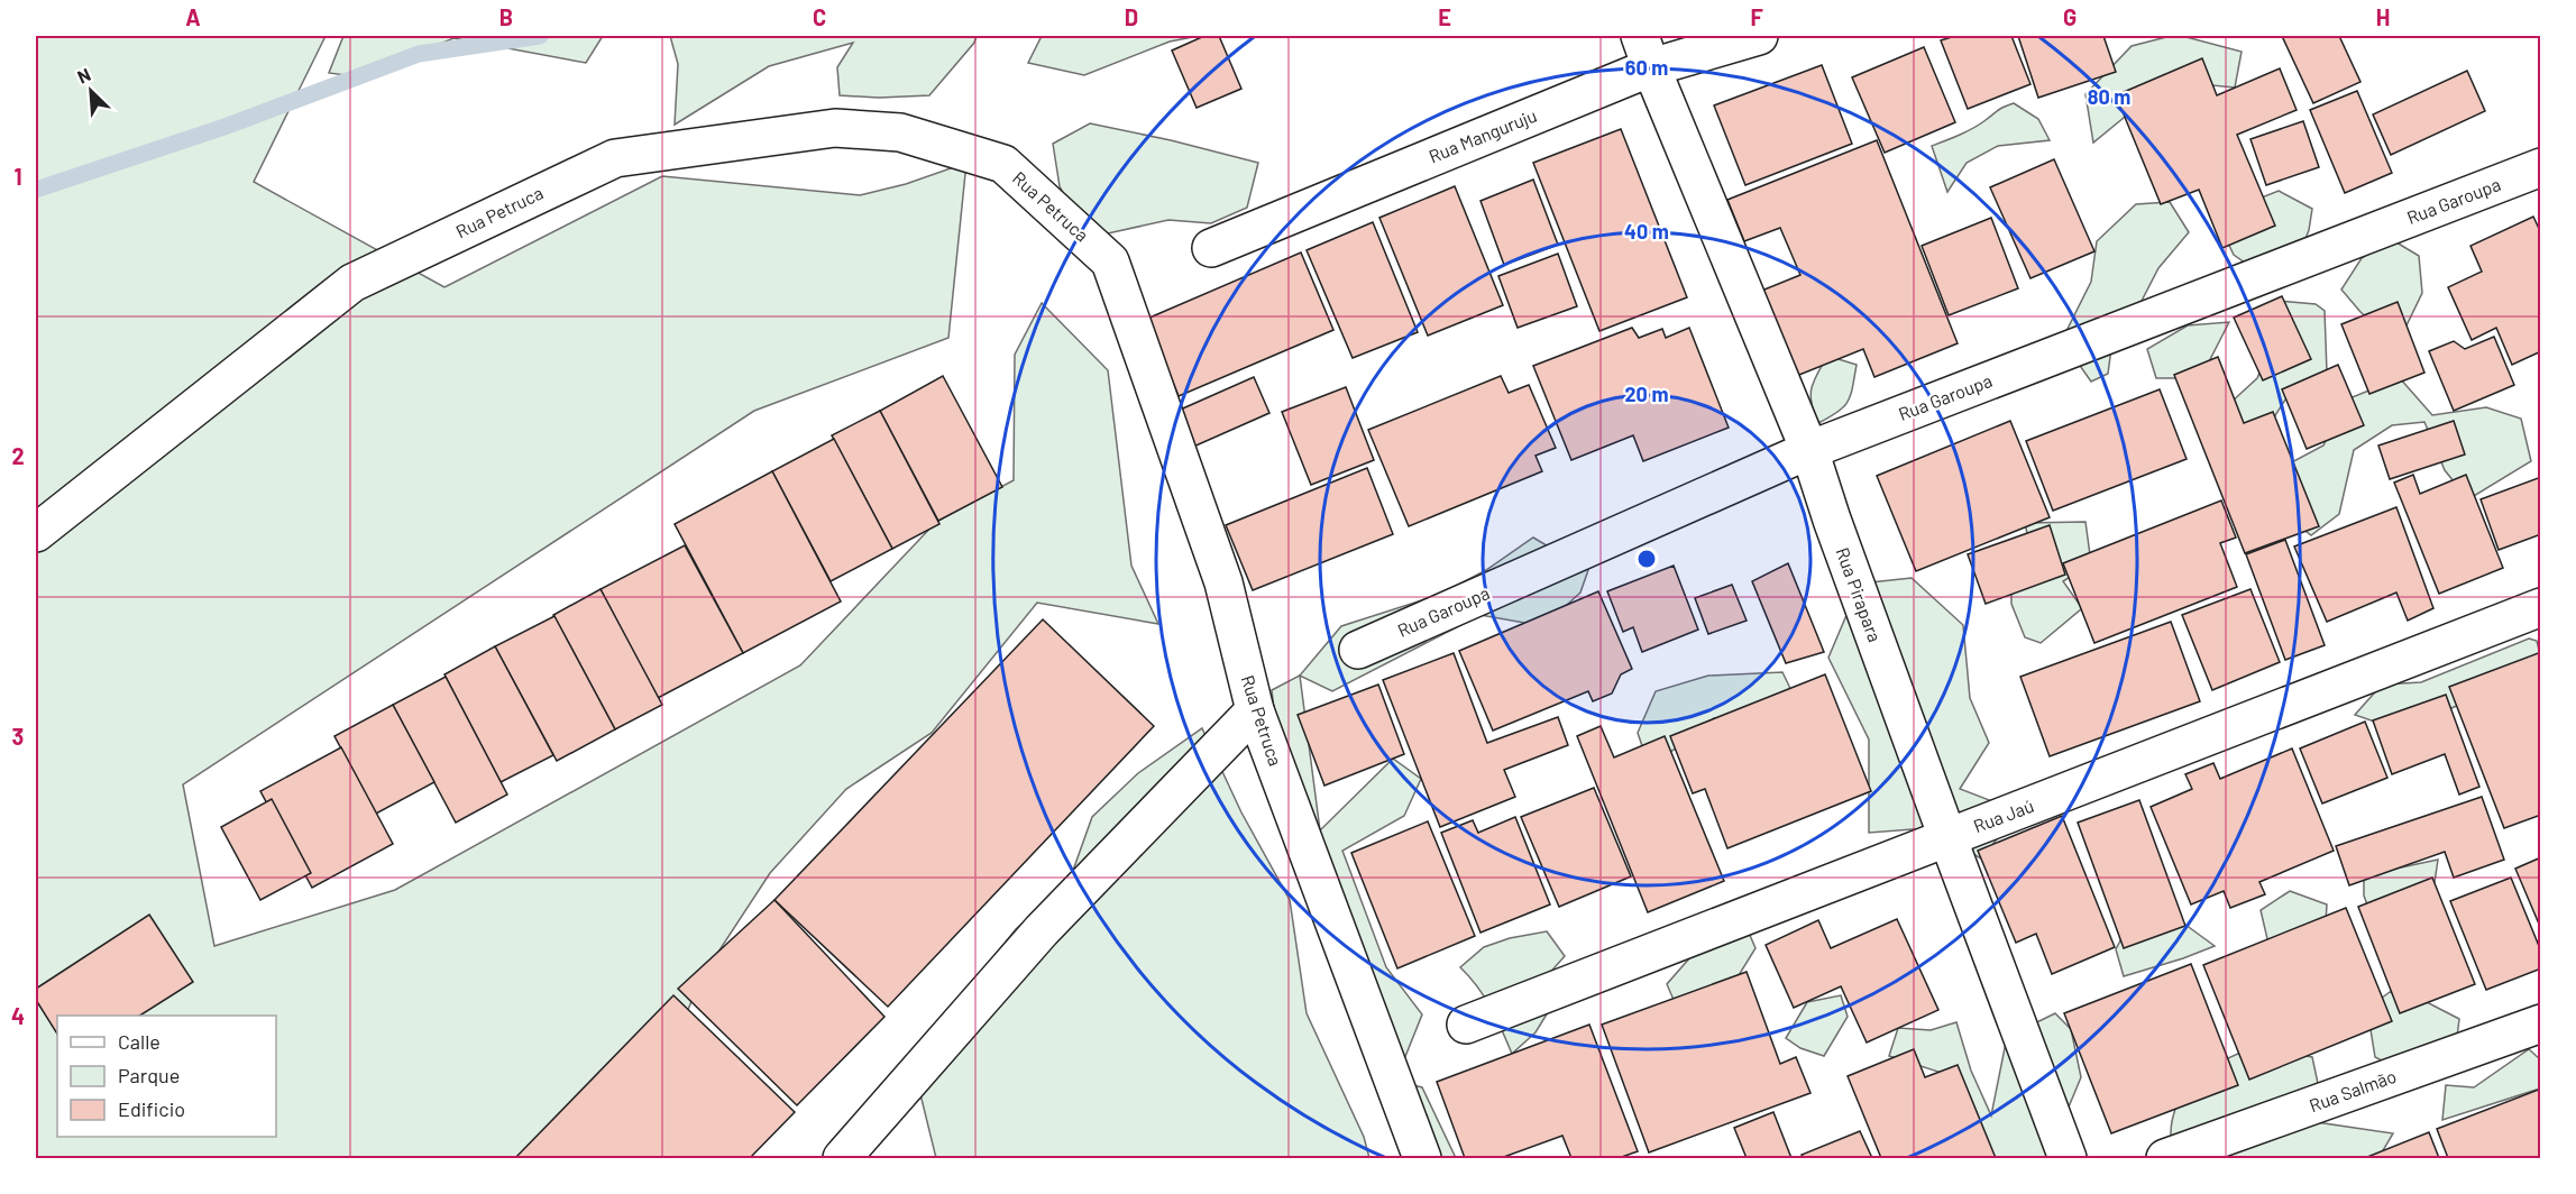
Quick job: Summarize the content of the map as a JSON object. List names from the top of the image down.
{
  "streets": {
    "street": [
      "Rua Manguruju",
      "Rua Garoupa",
      "Rua Petruca",
      "Rua Pirapara",
      "Rua Jaú",
      "Rua Salmão"
    ]
  },
  "crossings": [
    ["Rua Manguruju", "Rua Pirapara"],
    ["Rua Garoupa", "Rua Pirapara"],
    ["Rua Pirapara", "Rua Jaú"]
  ],
  "legend": ["Calle", "Parque", "Edificio"],
  "north": "top left",
  "grid": {
    "columns": [
      "A",
      "B",
      "C",
      "D",
      "E",
      "F",
      "G",
      "H"
    ],
    "rows": [
      "1",
      "2",
      "3",
      "4"
    ]
  },
  "rings": [
    "60 m",
    "80 m",
    "40 m",
    "20 m"
  ]
}
